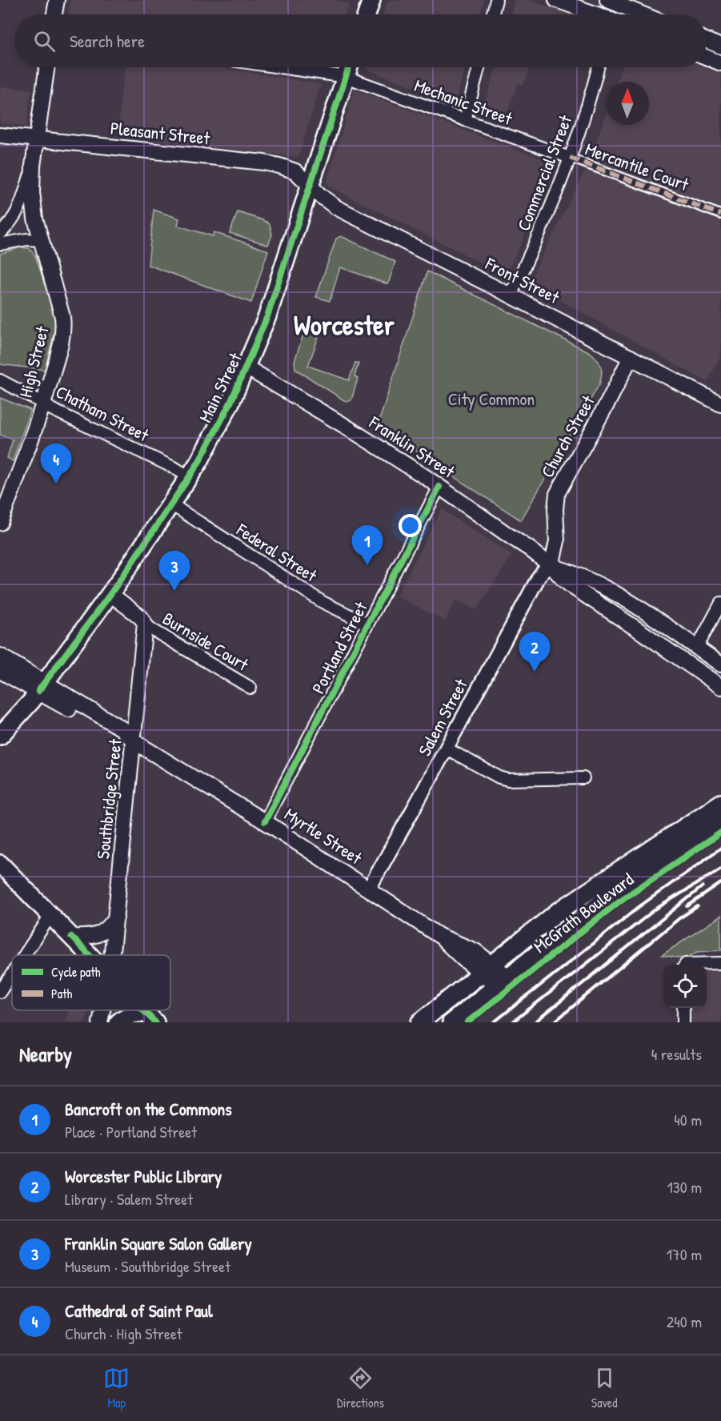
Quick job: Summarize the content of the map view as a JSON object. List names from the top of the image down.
{
  "streets": {
    "main road": [
      "Pleasant Street",
      "Front Street",
      "High Street",
      "Main Street",
      "Church Street",
      "Franklin Street",
      "Southbridge Street",
      "Myrtle Street",
      "McGrath Boulevard"
    ],
    "street": [
      "Mechanic Street",
      "Mercantile Court",
      "Commercial Street",
      "Chatham Street",
      "Federal Street",
      "Burnside Court",
      "Portland Street",
      "Salem Street"
    ]
  },
  "crossings": [
    ["Mechanic Street", "Mercantile Court"],
    ["Mechanic Street", "Commercial Street"],
    ["Mechanic Street", "Main Street"],
    ["Pleasant Street", "Front Street"],
    ["Pleasant Street", "High Street"],
    ["Pleasant Street", "Main Street"],
    ["Mercantile Court", "Commercial Street"],
    ["Commercial Street", "Front Street"],
    ["Front Street", "Main Street"],
    ["Front Street", "Church Street"],
    ["High Street", "Chatham Street"],
    ["Main Street", "Chatham Street"],
    ["Main Street", "Franklin Street"],
    ["Main Street", "Federal Street"],
    ["Main Street", "Myrtle Street"],
    ["Church Street", "Franklin Street"],
    ["Church Street", "Salem Street"],
    ["Franklin Street", "Portland Street"],
    ["Franklin Street", "Salem Street"],
    ["Federal Street", "Portland Street"],
    ["Burnside Court", "Southbridge Street"],
    ["Portland Street", "Myrtle Street"],
    ["Salem Street", "Myrtle Street"],
    ["Southbridge Street", "Myrtle Street"],
    ["Myrtle Street", "McGrath Boulevard"]
  ],
  "districts": ["Worcester"],
  "parks": ["City Common"],
  "legend": ["Cycle path", "Path"],
  "north": "top",
  "page": {
    "search": "Search here",
    "pins": [
      "4",
      "1",
      "3",
      "2"
    ],
    "heading": ["Nearby", "4 results"],
    "list": [
      {
        "mark": "1",
        "name": "Bancroft on the Commons",
        "note": "Place · Portland Street",
        "value": "40 m"
      },
      {
        "mark": "2",
        "name": "Worcester Public Library",
        "note": "Library · Salem Street",
        "value": "130 m"
      },
      {
        "mark": "3",
        "name": "Franklin Square Salon Gallery",
        "note": "Museum · Southbridge Street",
        "value": "170 m"
      },
      {
        "mark": "4",
        "name": "Cathedral of Saint Paul",
        "note": "Church · High Street",
        "value": "240 m"
      }
    ],
    "nav": ["Map", "Directions", "Saved"]
  }
}
